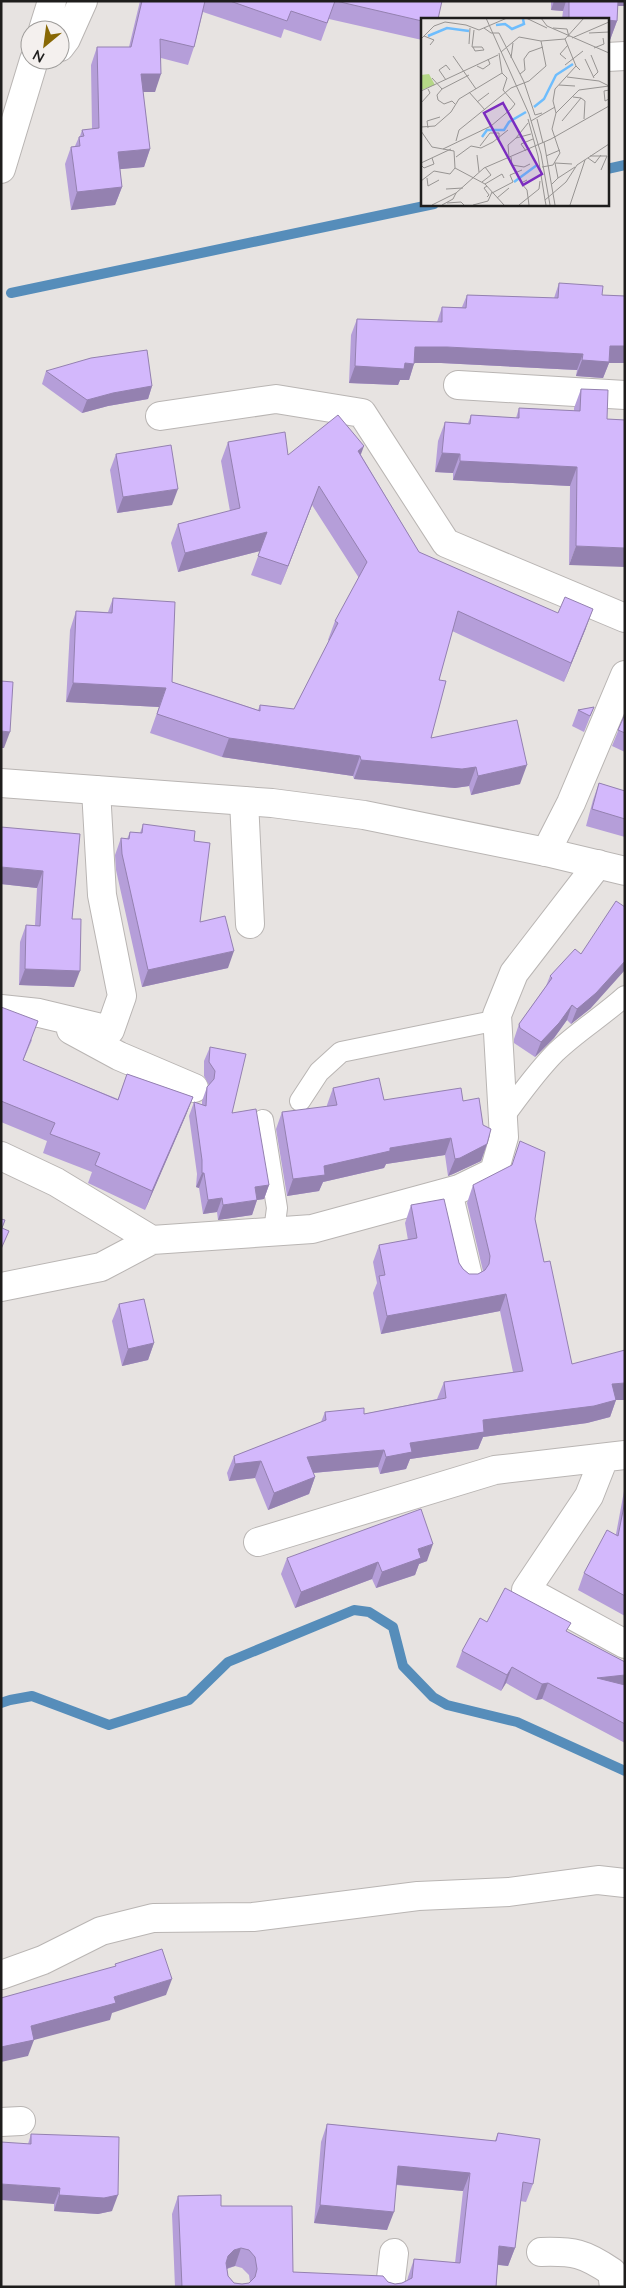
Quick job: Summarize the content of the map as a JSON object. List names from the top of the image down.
{
  "north": "bottom left"
}
